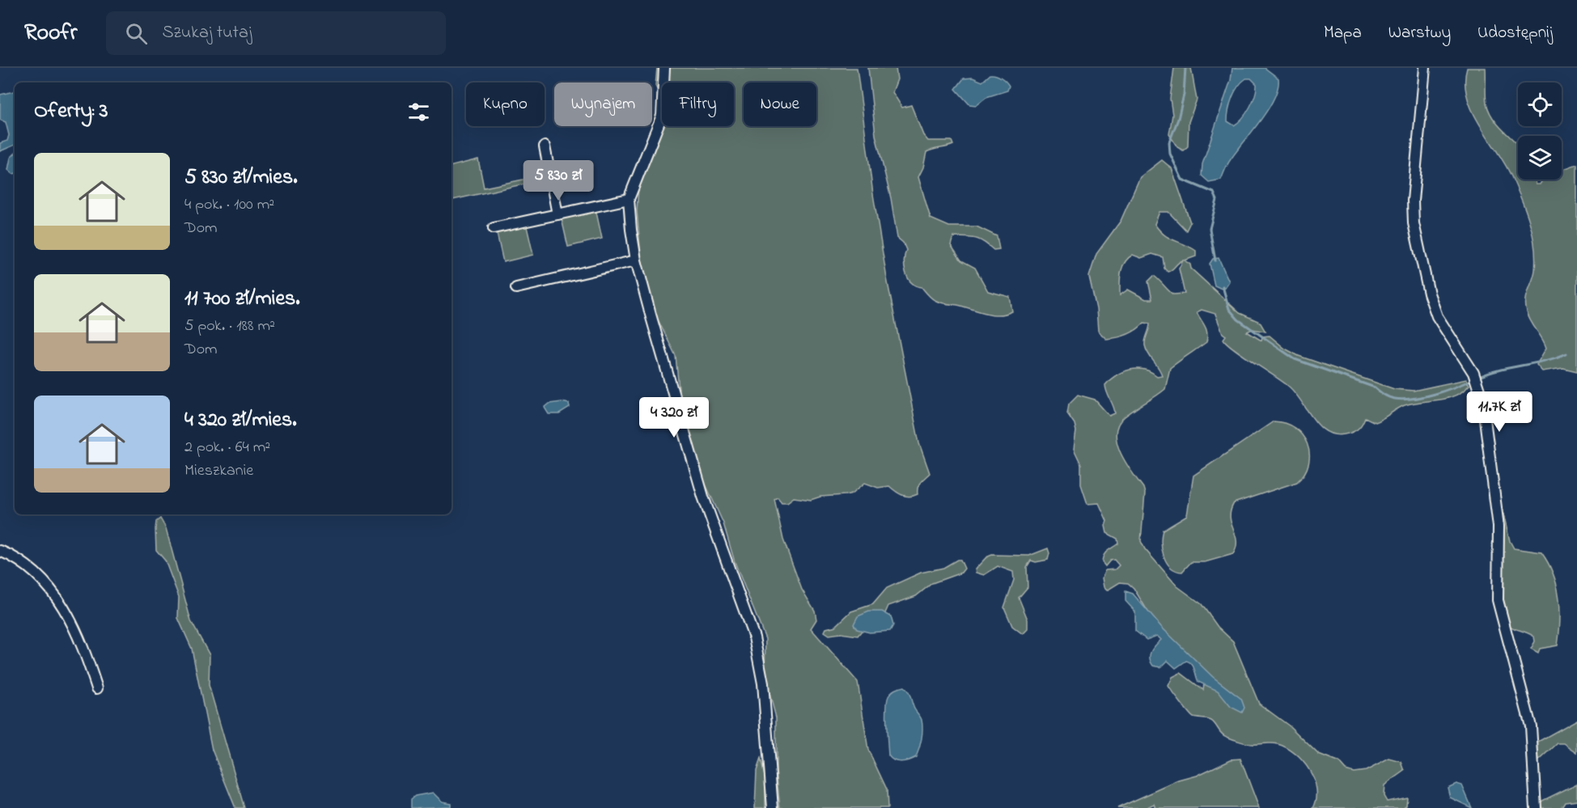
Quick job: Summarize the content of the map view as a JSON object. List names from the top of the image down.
{
  "page": {
    "header": "Roofr",
    "search": "Szukaj tutaj",
    "nav": ["Mapa", "Warstwy", "Udostępnij"],
    "chip": [
      "Kupno",
      "Wynajem",
      "Filtry",
      "Nowe"
    ],
    "heading": "Oferty: 3",
    "list": [
      {
        "name": "5 830 zł/mies.",
        "note": "4 pok. · 100 m² · Dom"
      },
      {
        "name": "11 700 zł/mies.",
        "note": "5 pok. · 188 m² · Dom"
      },
      {
        "name": "4 320 zł/mies.",
        "note": "2 pok. · 64 m² · Mieszkanie"
      }
    ],
    "price": ["5 830 zł", "11.7K zł", "4 320 zł"]
  }
}
